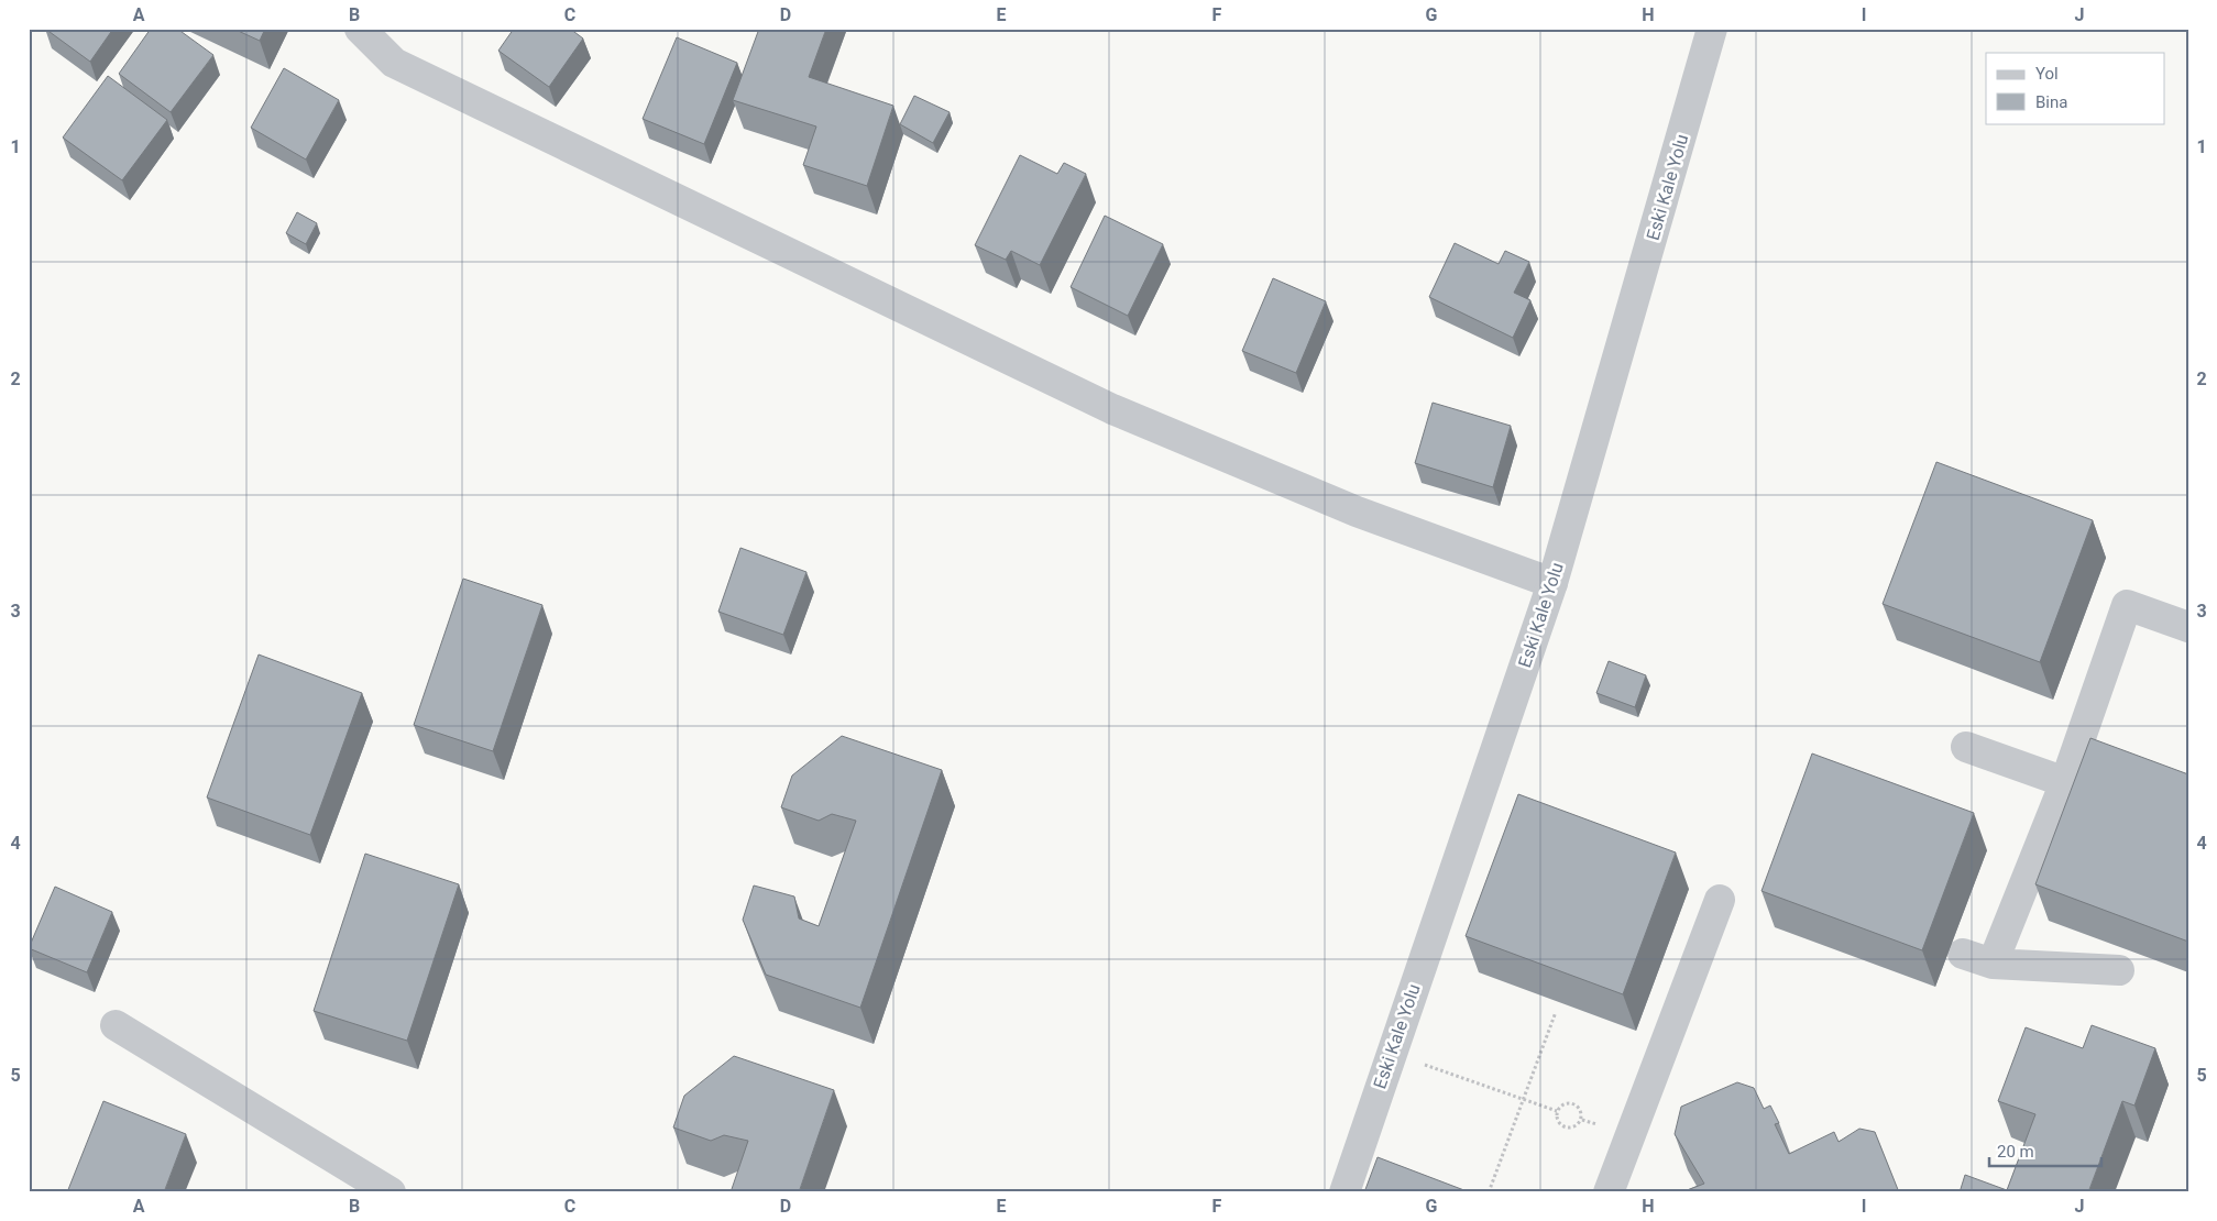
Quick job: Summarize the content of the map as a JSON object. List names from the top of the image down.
{
  "streets": {
    "street": ["Eski Kale Yolu"]
  },
  "legend": ["Yol", "Bina"],
  "scale_bar": "20 m",
  "grid": {
    "columns": [
      "A",
      "B",
      "C",
      "D",
      "E",
      "F",
      "G",
      "H",
      "I",
      "J"
    ],
    "rows": [
      "1",
      "2",
      "3",
      "4",
      "5"
    ]
  }
}
